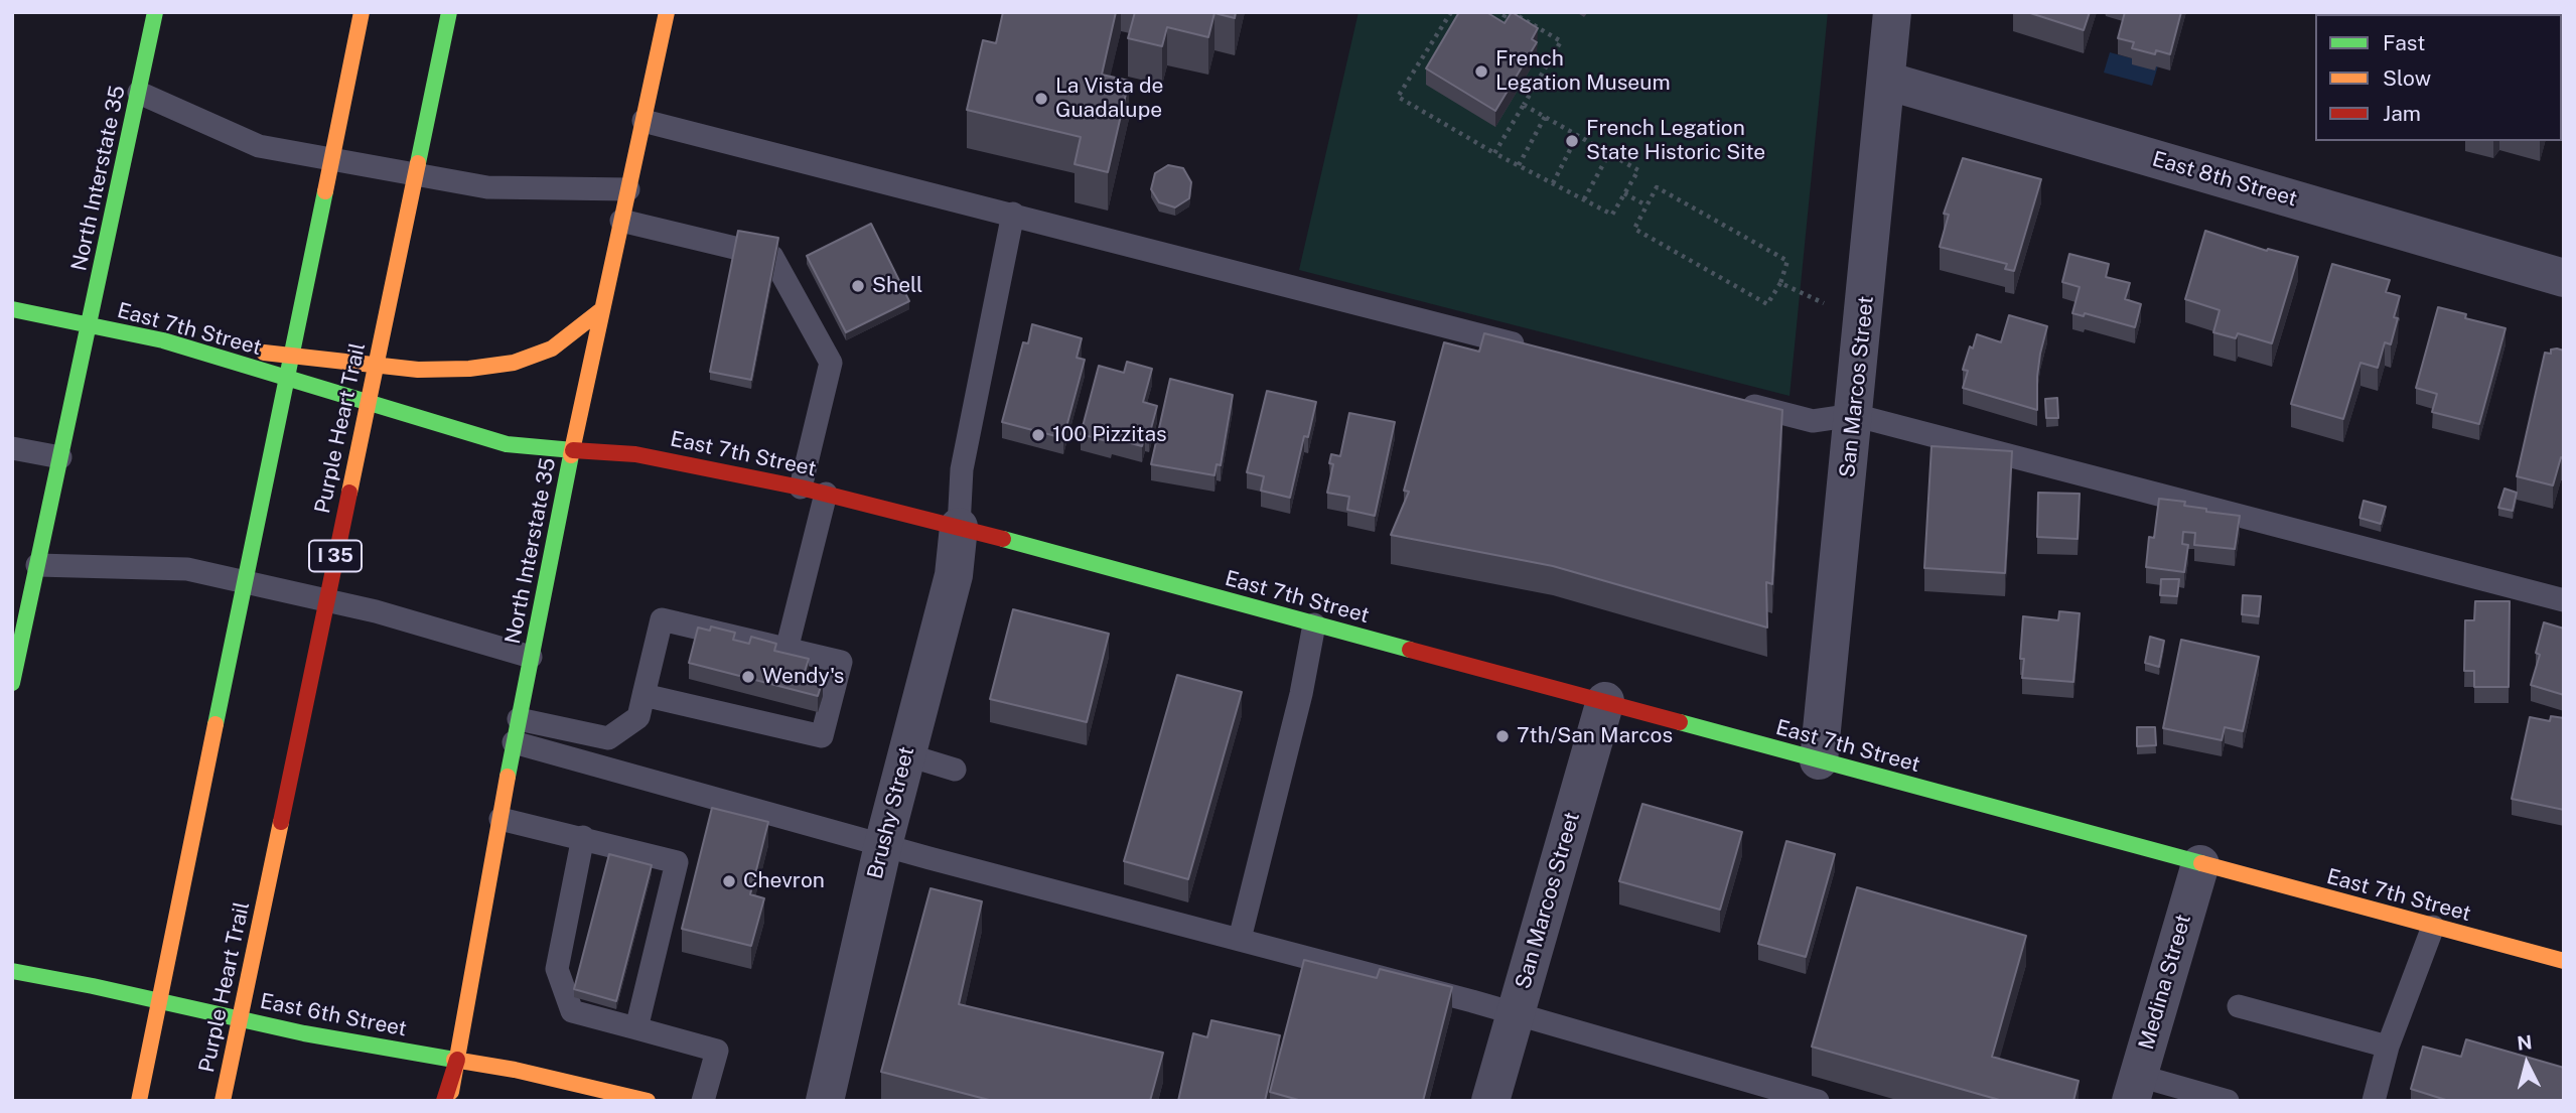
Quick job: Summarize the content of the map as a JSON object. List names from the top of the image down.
{
  "streets": {
    "main road": [
      "North Interstate 35",
      "East 7th Street",
      "Purple Heart Trail",
      "I 35",
      "East 6th Street"
    ],
    "street": [
      "East 8th Street",
      "San Marcos Street",
      "Brushy Street",
      "Medina Street"
    ]
  },
  "crossings": [
    ["North Interstate 35", "East 7th Street"],
    ["North Interstate 35", "East 6th Street"],
    ["East 8th Street", "San Marcos Street"],
    ["East 7th Street", "San Marcos Street"],
    ["East 7th Street", "Brushy Street"],
    ["East 7th Street", "Medina Street"]
  ],
  "places": [
    "French Legation Museum",
    "La Vista de Guadalupe",
    "French Legation State Historic Site",
    "Shell",
    "100 Pizzitas",
    "Wendy's",
    "7th/San Marcos",
    "Chevron"
  ],
  "legend": ["Fast", "Slow", "Jam"],
  "north": "top"
}
